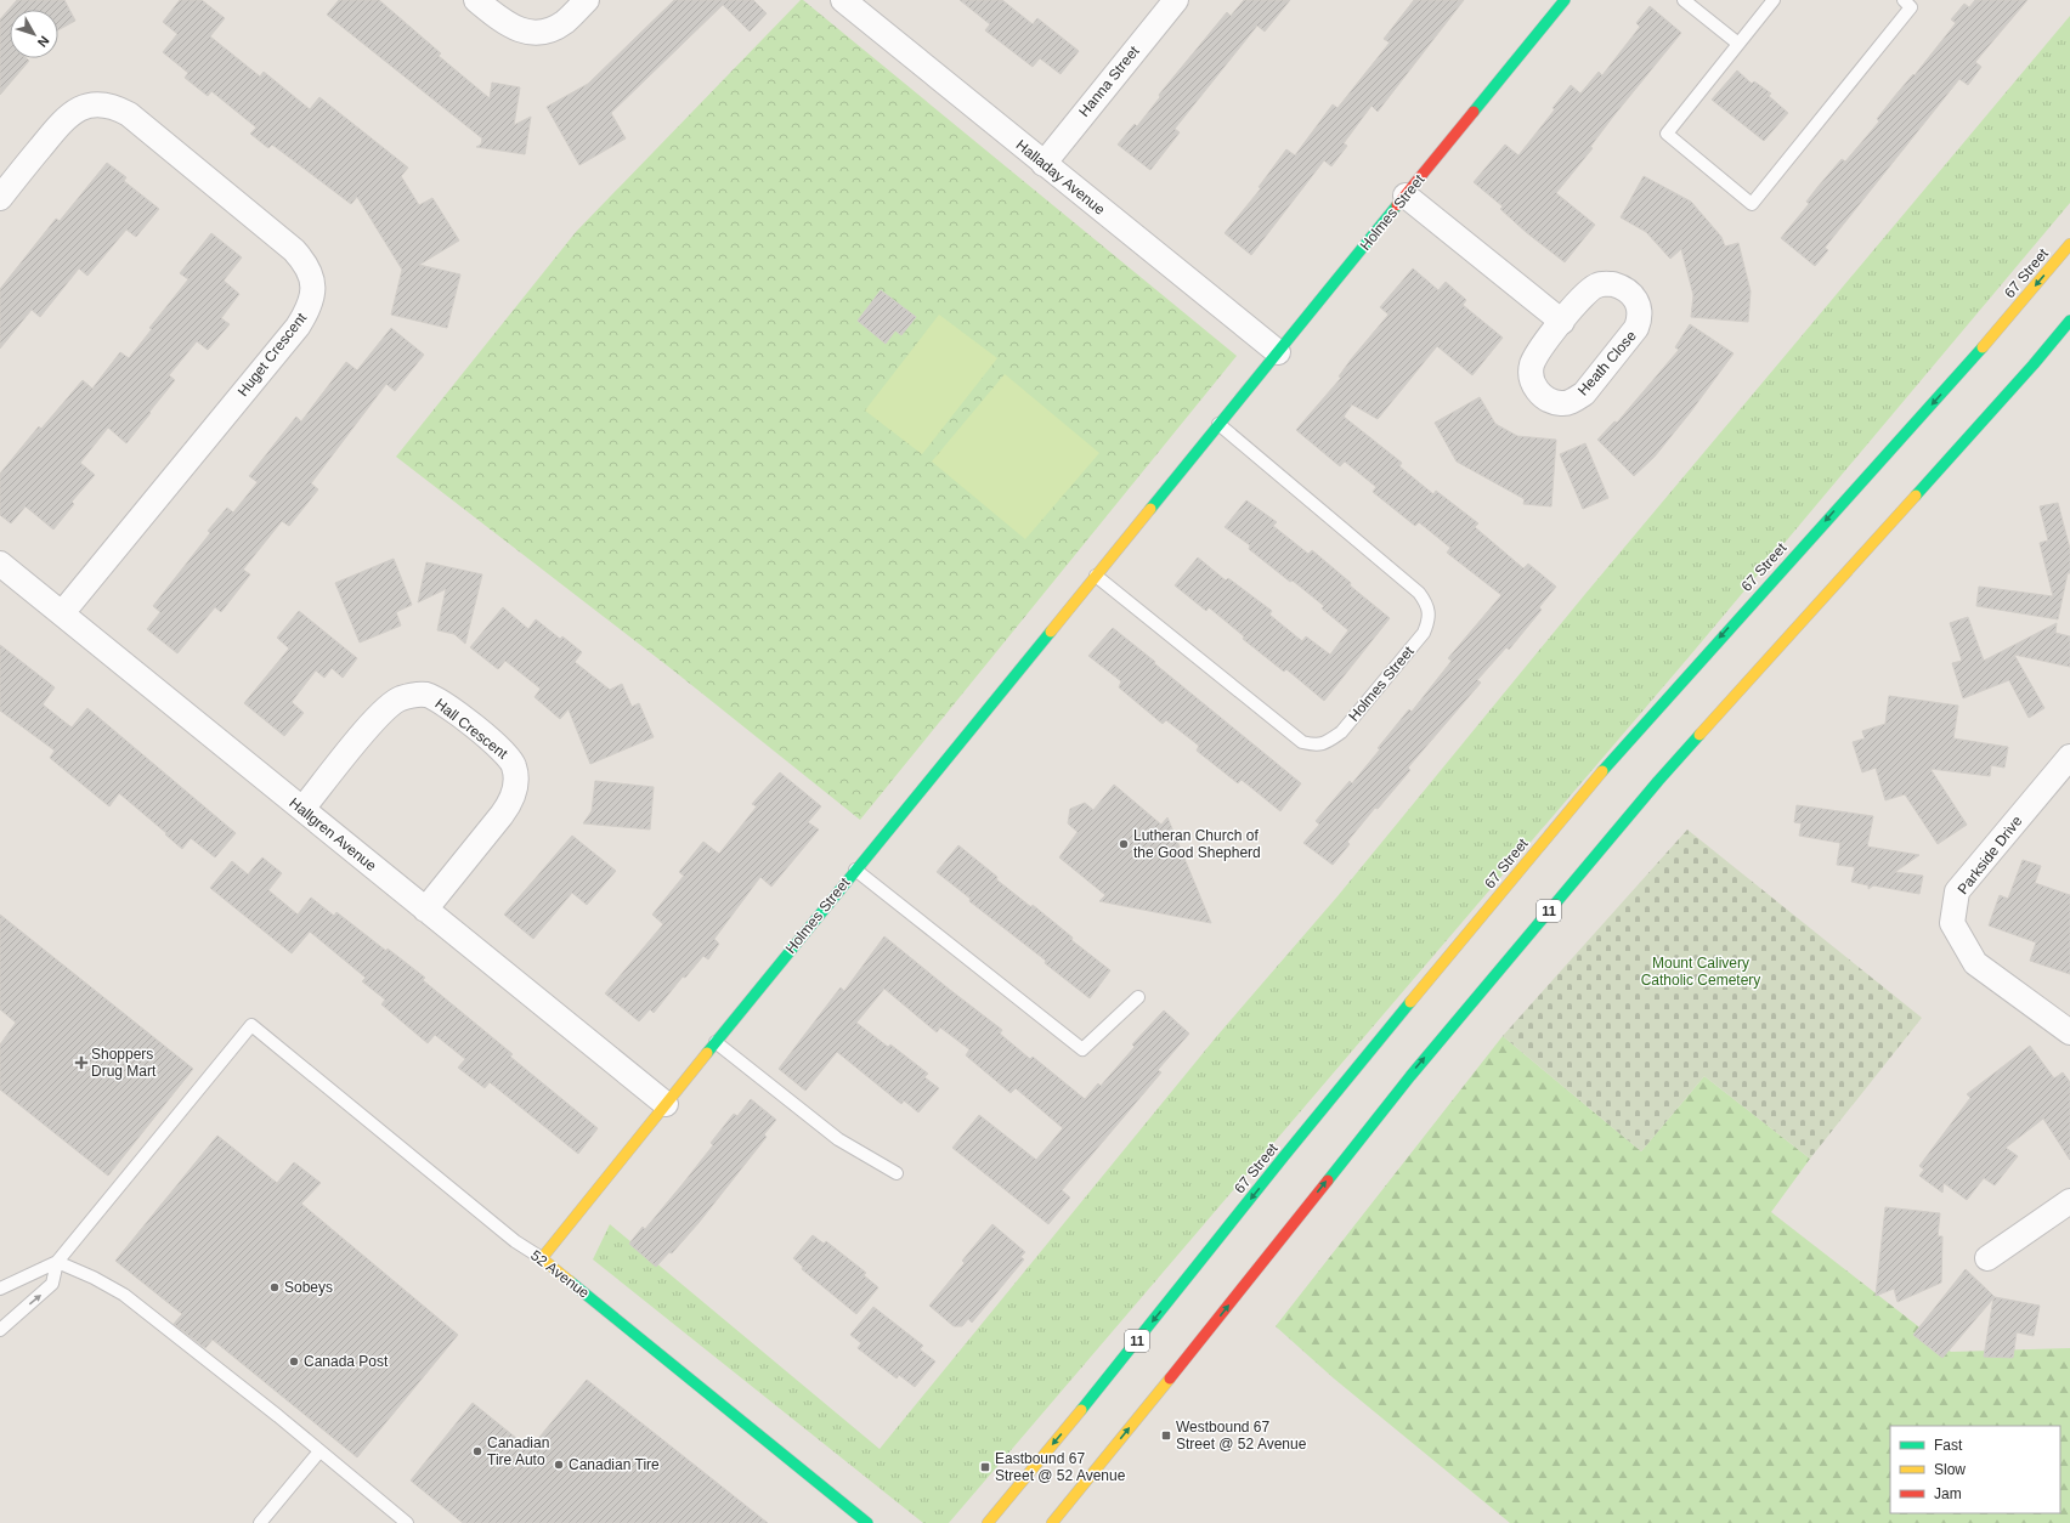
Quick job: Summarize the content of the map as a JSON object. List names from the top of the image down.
{
  "streets": {
    "main road": [
      "Holmes Street",
      "67 Street",
      "11",
      "52 Avenue"
    ],
    "street": [
      "Hanna Street",
      "Halladay Avenue",
      "Huget Crescent",
      "Heath Close",
      "Hall Crescent",
      "Hallgren Avenue",
      "Parkside Drive"
    ]
  },
  "crossings": [
    ["Hanna Street", "Halladay Avenue"],
    ["Halladay Avenue", "Holmes Street"],
    ["Holmes Street", "Hallgren Avenue"],
    ["Holmes Street", "52 Avenue"],
    ["Huget Crescent", "Hallgren Avenue"],
    ["Hall Crescent", "Hallgren Avenue"]
  ],
  "parks": ["Mount Calivery Catholic Cemetery"],
  "places": {
    "other": [
      "Lutheran Church of the Good Shepherd",
      "Sobeys",
      "Canada Post",
      "Canadian Tire Auto",
      "Canadian Tire"
    ],
    "health": ["Shoppers Drug Mart"],
    "transit": ["Westbound 67 Street @ 52 Avenue", "Eastbound 67 Street @ 52 Avenue"]
  },
  "legend": ["Fast", "Slow", "Jam"],
  "north": "bottom right"
}
